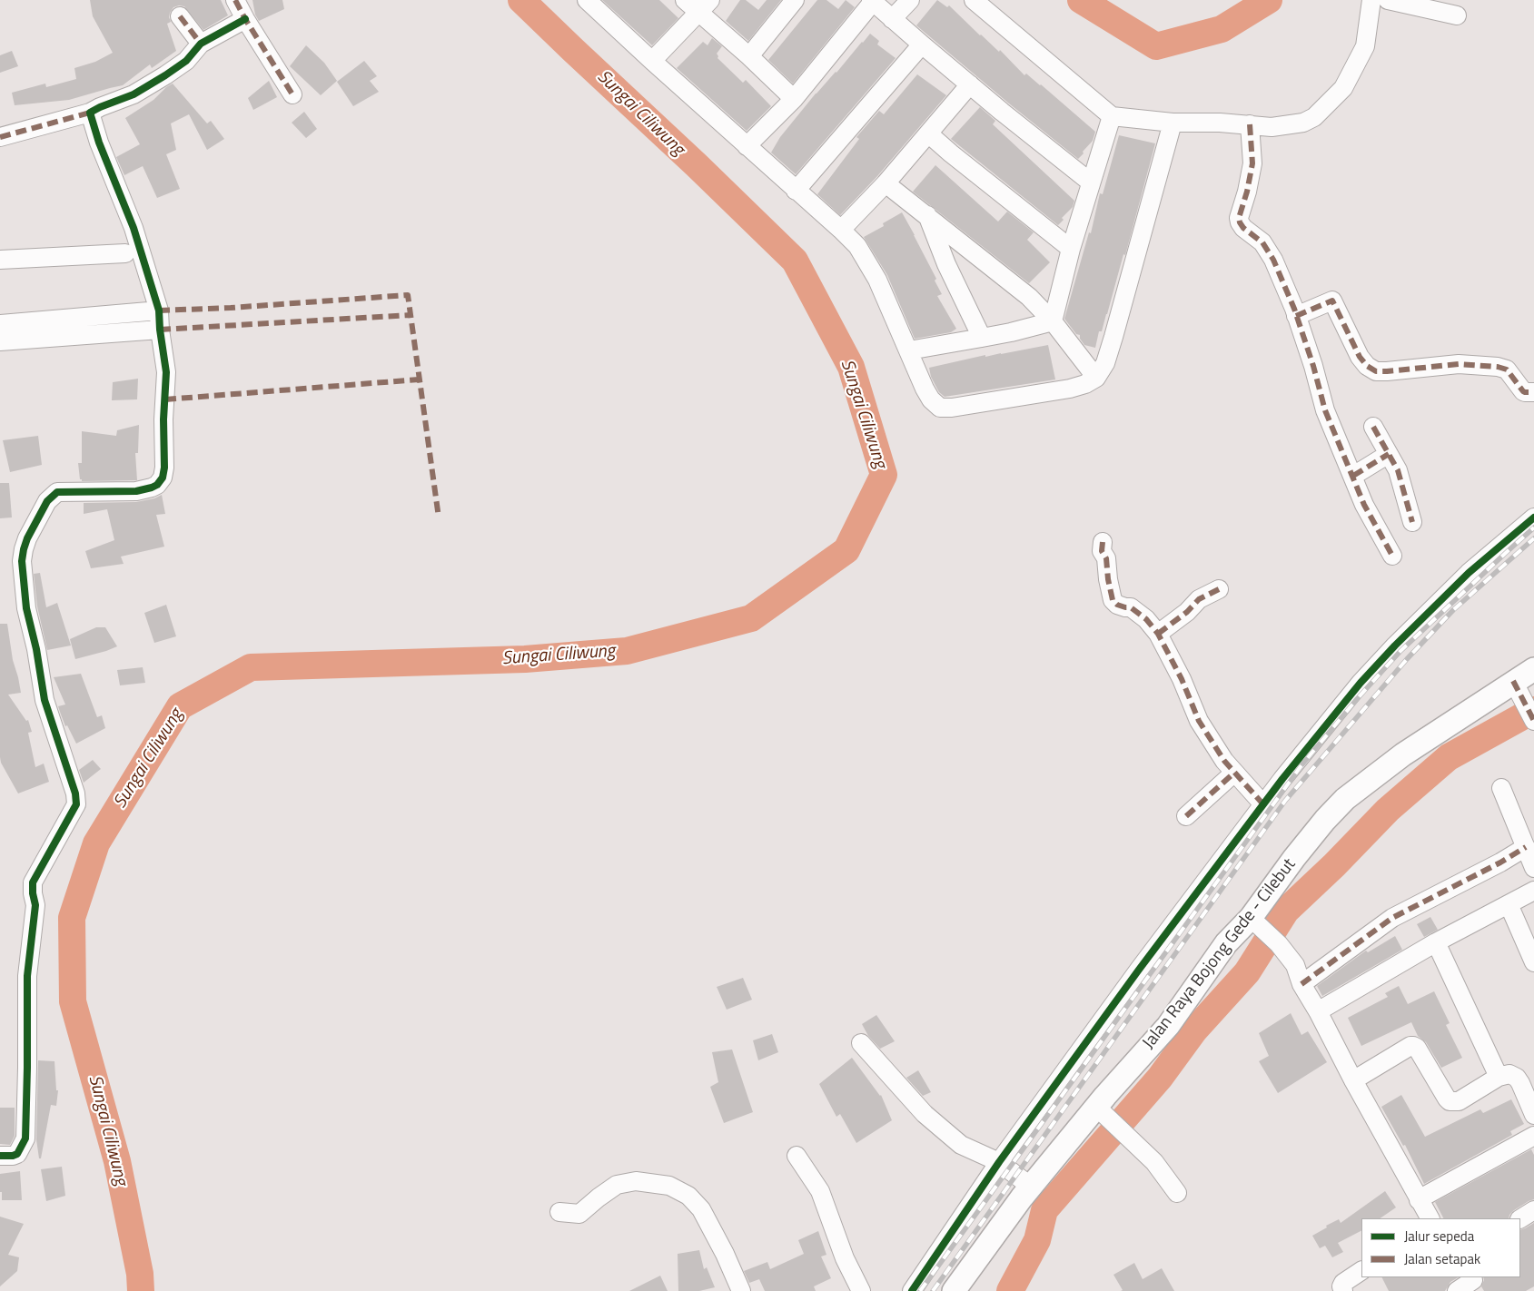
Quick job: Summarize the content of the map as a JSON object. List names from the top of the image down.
{
  "streets": {
    "main road": ["Jalan Raya Bojong Gede - Cilebut"]
  },
  "water": ["Sungai Ciliwung"],
  "legend": ["Jalur sepeda", "Jalan setapak"]
}
